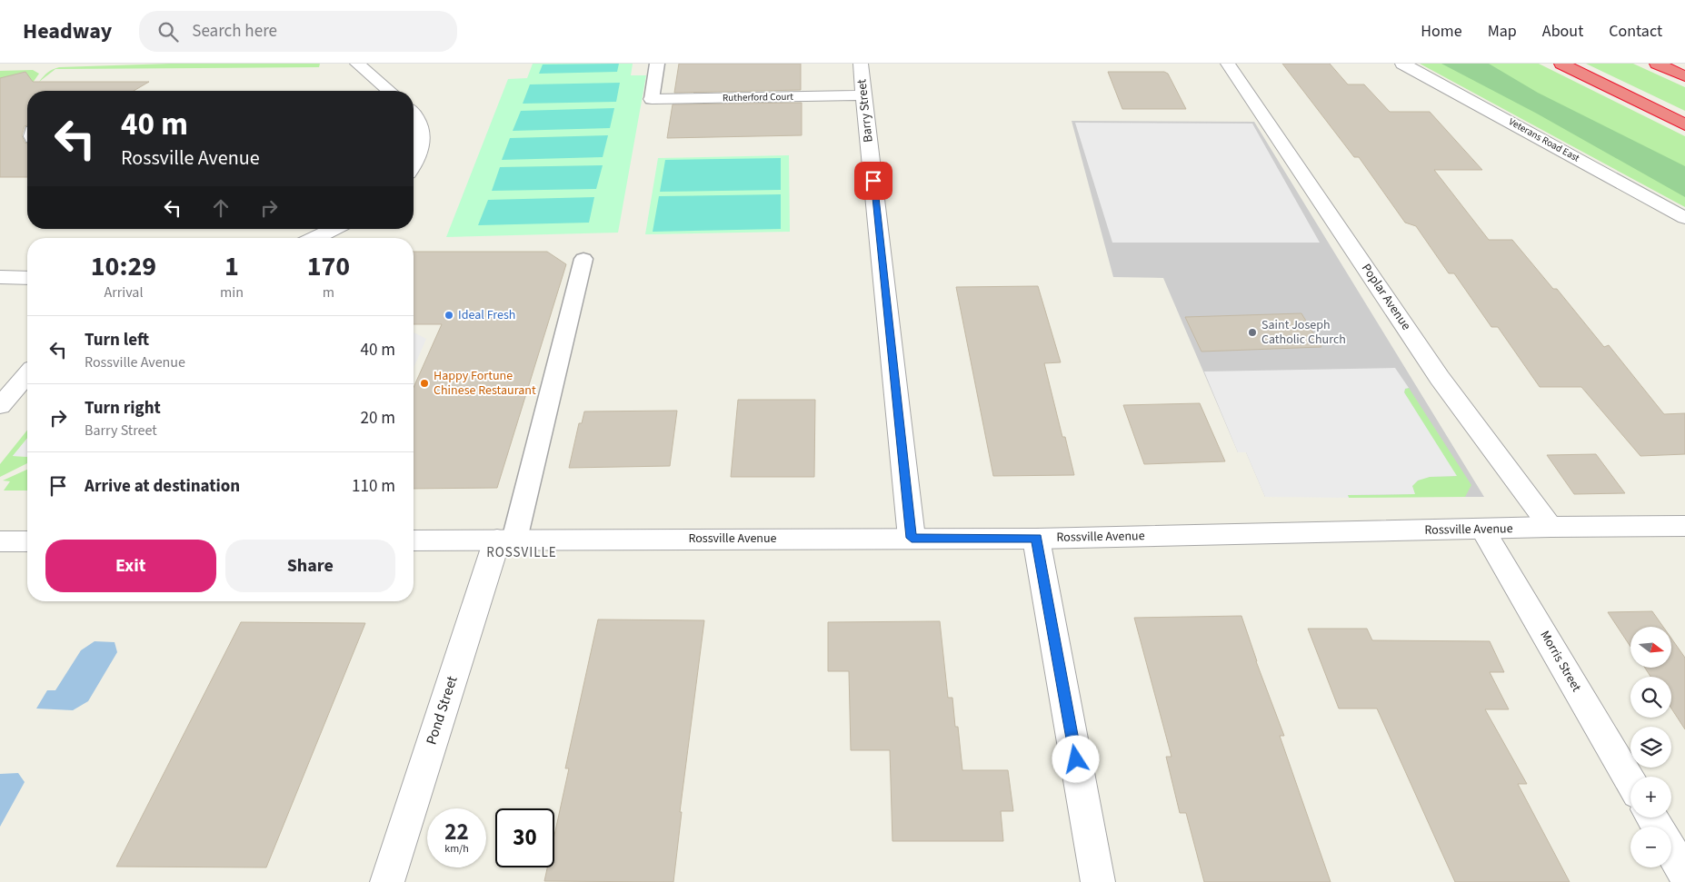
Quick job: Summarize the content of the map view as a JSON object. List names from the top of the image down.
{
  "streets": {
    "street": [
      "Rutherford Court",
      "Barry Street",
      "Veterans Road East",
      "Poplar Avenue",
      "Rossville Avenue",
      "Morris Street",
      "Pond Street"
    ]
  },
  "crossings": [
    ["Rutherford Court", "Barry Street"],
    ["Barry Street", "Rossville Avenue"],
    ["Poplar Avenue", "Rossville Avenue"],
    ["Rossville Avenue", "Morris Street"],
    ["Rossville Avenue", "Pond Street"]
  ],
  "districts": ["ROSSVILLE"],
  "places": ["Ideal Fresh", "Saint Joseph Catholic Church", "Happy Fortune Chinese Restaurant"],
  "north": "right",
  "page": {
    "header": "Headway",
    "search": "Search here",
    "nav": [
      "Home",
      "Map",
      "About",
      "Contact"
    ],
    "turn": ["40 m", "Rossville Avenue"],
    "eta": [
      "10:29",
      "Arrival",
      "1",
      "min",
      "170",
      "m"
    ],
    "list": [
      {
        "name": "Turn left",
        "note": "Rossville Avenue",
        "value": "40 m"
      },
      {
        "name": "Turn right",
        "note": "Barry Street",
        "value": "20 m"
      },
      {
        "name": "Arrive at destination",
        "value": "110 m"
      }
    ],
    "buttons": ["Exit", "Share"],
    "map_buttons": ["+", "−"],
    "speed": "22 km/h",
    "limit": "30"
  }
}
